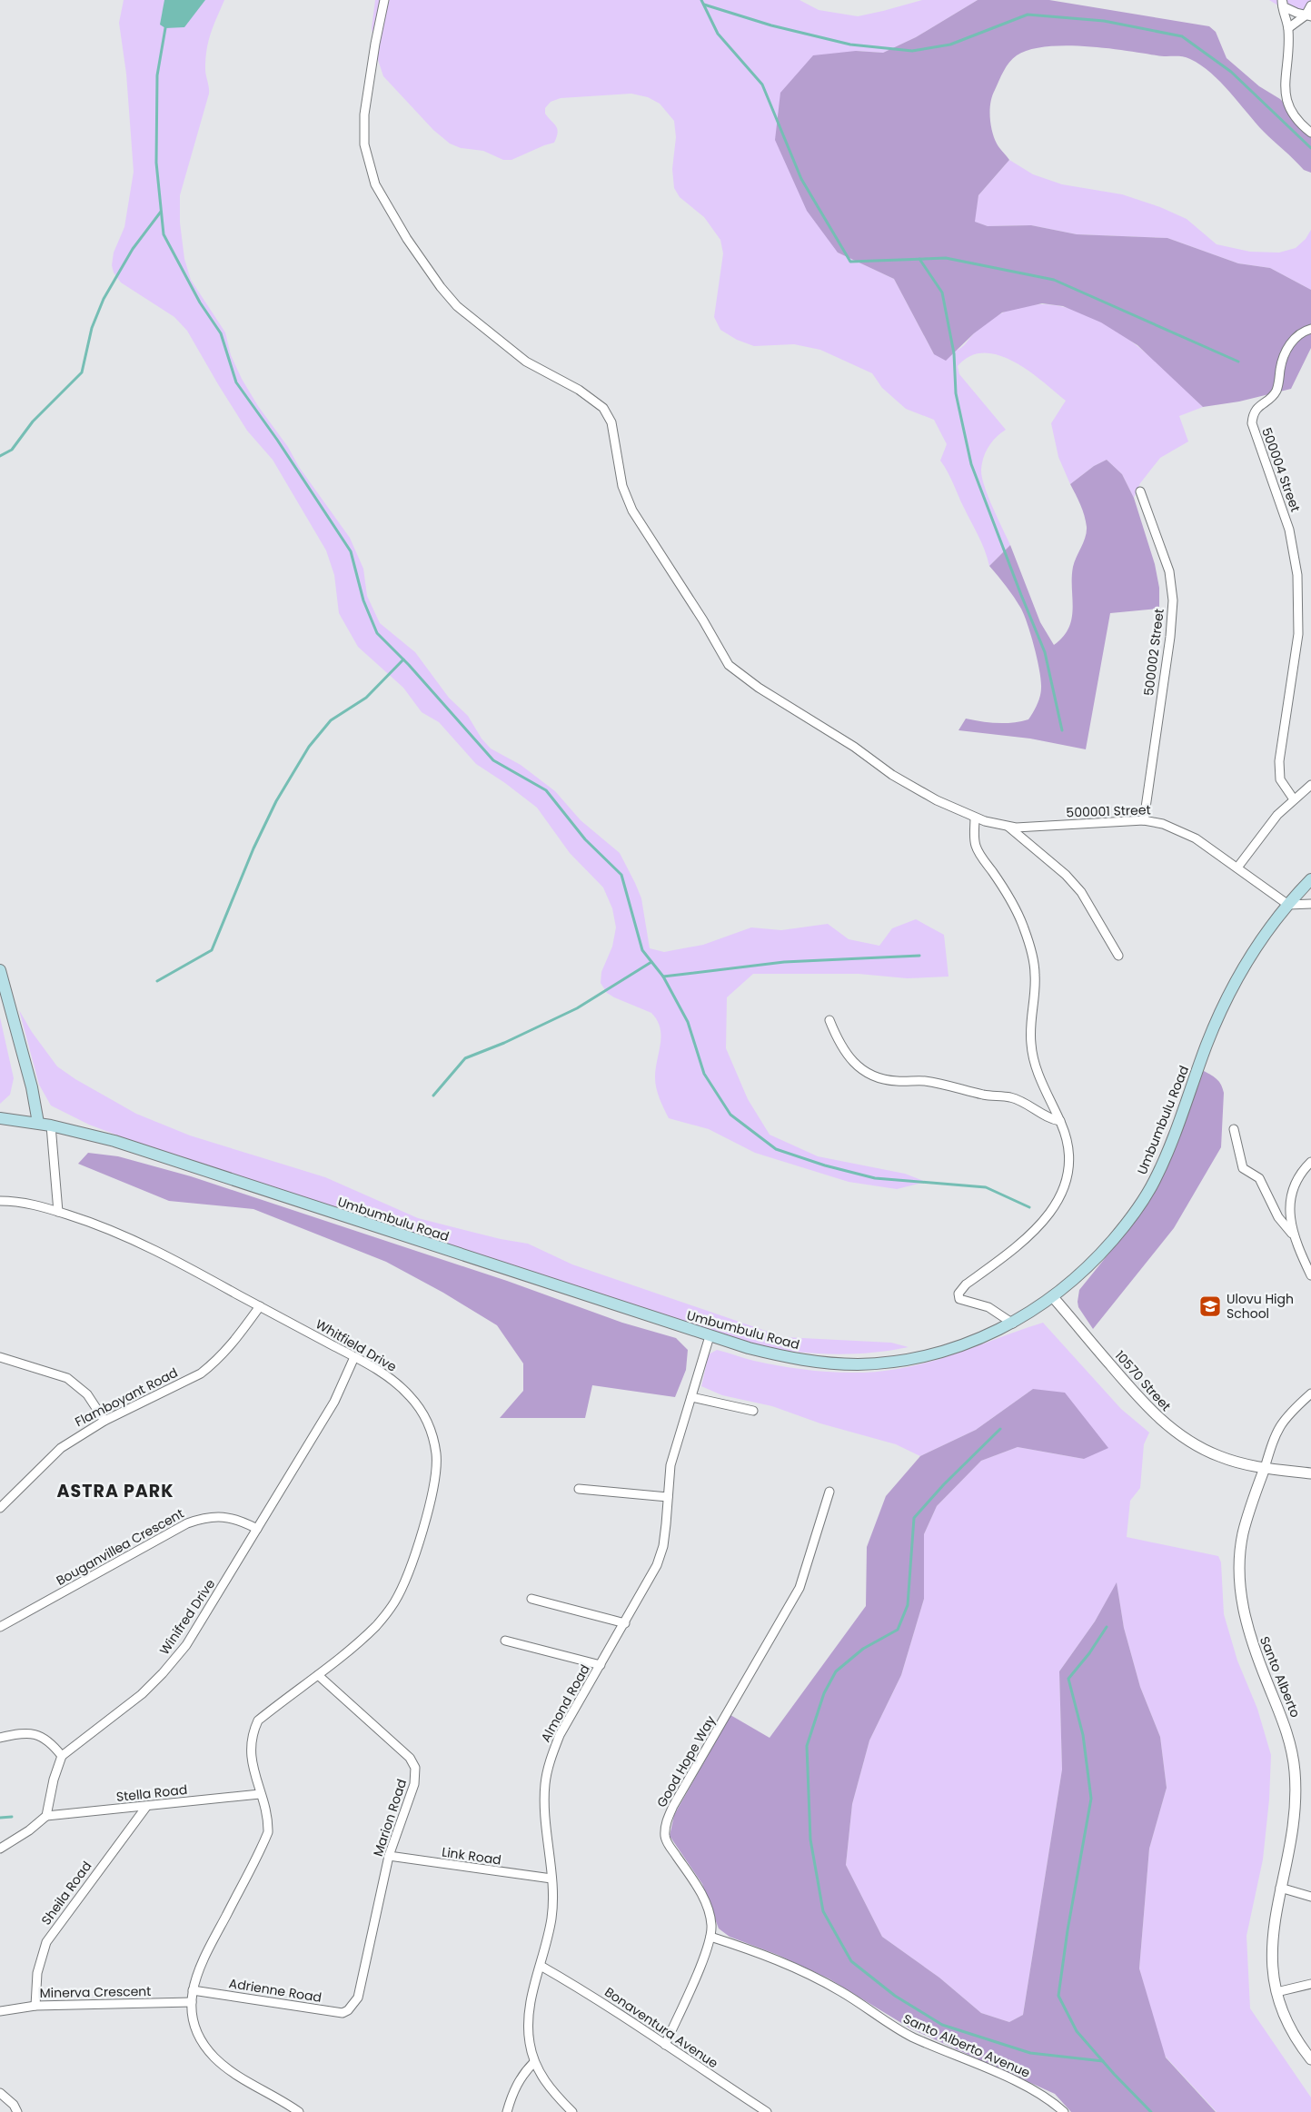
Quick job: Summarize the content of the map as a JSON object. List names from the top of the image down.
{
  "streets": {
    "main road": ["Umbumbulu Road"],
    "street": [
      "500004 Street",
      "500002 Street",
      "500001 Street",
      "Whitfield Drive",
      "10570 Street",
      "Flamboyant Road",
      "Bouganvillea Crescent",
      "Winifred Drive",
      "Santo Alberto",
      "Almond Road",
      "Good Hope Way",
      "Stella Road",
      "Marion Road",
      "Link Road",
      "Sheila Road",
      "Adrienne Road",
      "Minerva Crescent",
      "Bonaventura Avenue",
      "Santo Alberto Avenue"
    ]
  },
  "crossings": [
    ["500002 Street", "500001 Street"],
    ["500001 Street", "Umbumbulu Road"],
    ["Umbumbulu Road", "10570 Street"],
    ["Umbumbulu Road", "Almond Road"],
    ["Whitfield Drive", "Flamboyant Road"],
    ["Whitfield Drive", "Winifred Drive"],
    ["Whitfield Drive", "Stella Road"],
    ["Whitfield Drive", "Marion Road"],
    ["Whitfield Drive", "Adrienne Road"],
    ["Whitfield Drive", "Minerva Crescent"],
    ["10570 Street", "Santo Alberto"],
    ["Bouganvillea Crescent", "Winifred Drive"],
    ["Almond Road", "Link Road"],
    ["Almond Road", "Bonaventura Avenue"],
    ["Good Hope Way", "Bonaventura Avenue"],
    ["Good Hope Way", "Santo Alberto Avenue"],
    ["Stella Road", "Sheila Road"],
    ["Marion Road", "Link Road"],
    ["Marion Road", "Adrienne Road"],
    ["Sheila Road", "Minerva Crescent"]
  ],
  "districts": ["ASTRA PARK"],
  "places": {
    "school or university": ["Ulovu High School"]
  }
}
